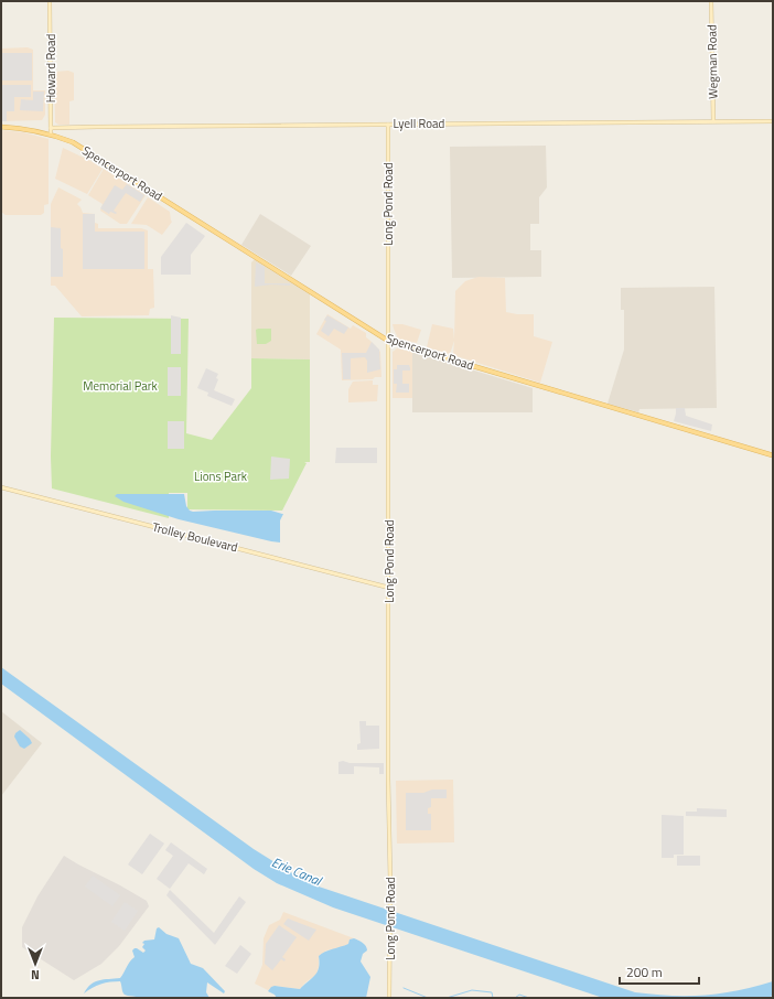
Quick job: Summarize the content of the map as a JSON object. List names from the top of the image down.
{
  "streets": {
    "main road": ["Spencerport Road"],
    "street": [
      "Wegman Road",
      "Howard Road",
      "Lyell Road",
      "Long Pond Road",
      "Trolley Boulevard"
    ]
  },
  "crossings": [
    ["Wegman Road", "Lyell Road"],
    ["Howard Road", "Lyell Road"],
    ["Howard Road", "Spencerport Road"],
    ["Lyell Road", "Long Pond Road"],
    ["Spencerport Road", "Long Pond Road"],
    ["Long Pond Road", "Trolley Boulevard"]
  ],
  "water": ["Erie Canal"],
  "parks": ["Memorial Park", "Lions Park"],
  "scale_bar": "200 m",
  "north": "bottom"
}
